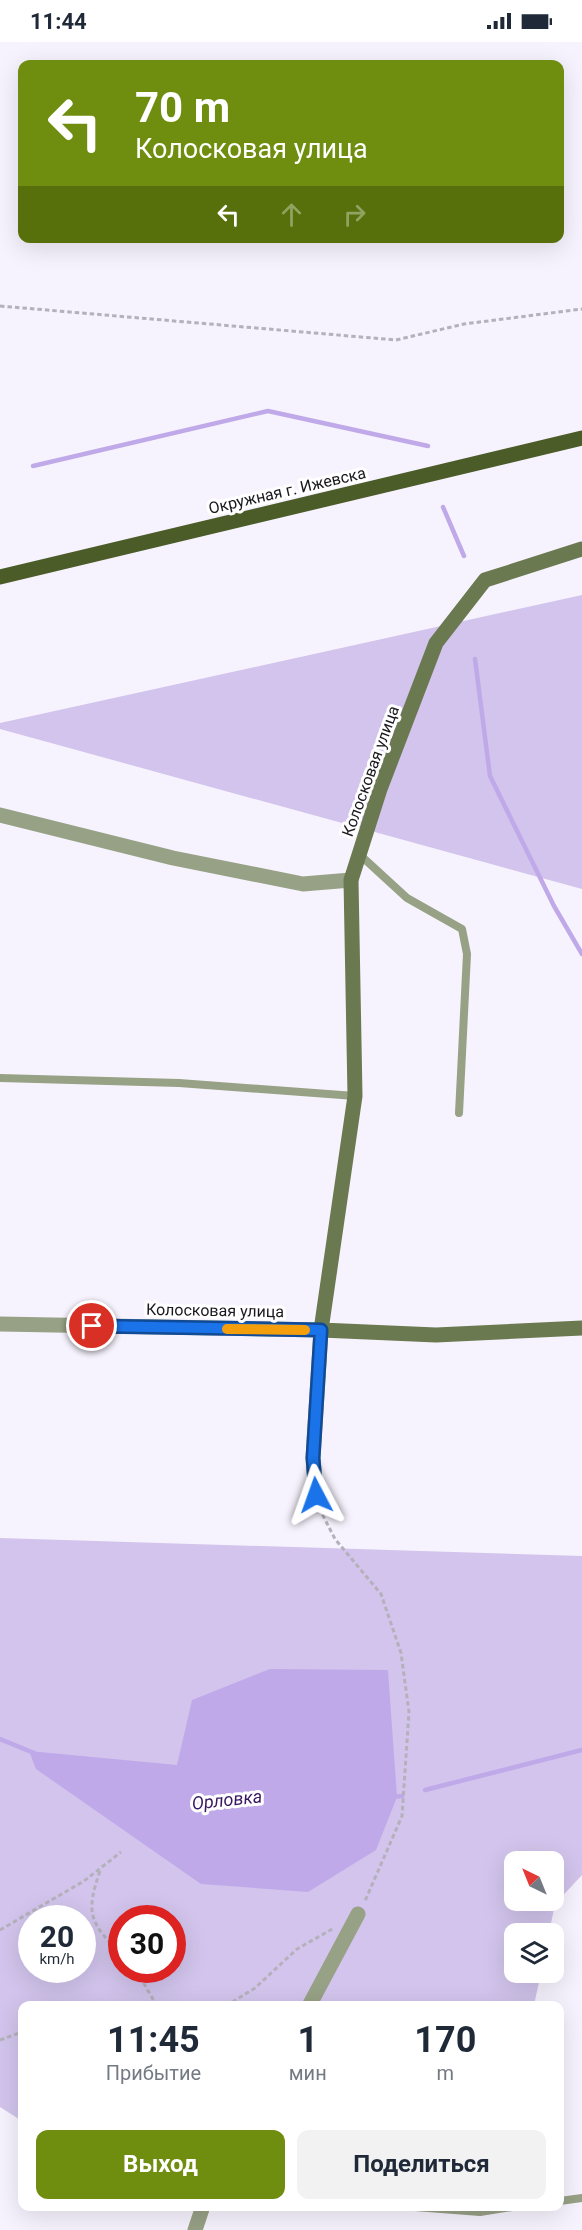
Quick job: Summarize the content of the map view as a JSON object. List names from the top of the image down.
{
  "streets": {
    "main road": ["Окружная г. Ижевска"],
    "street": ["Колосковая улица"]
  },
  "water": ["Орловка"],
  "north": "top left",
  "page": {
    "status": "11:44",
    "turn": ["70 m", "Колосковая улица"],
    "speed": "20 km/h",
    "limit": "30",
    "eta": [
      "11:45",
      "Прибытие",
      "1",
      "мин",
      "170",
      "m"
    ],
    "buttons": ["Выход", "Поделиться"]
  }
}
